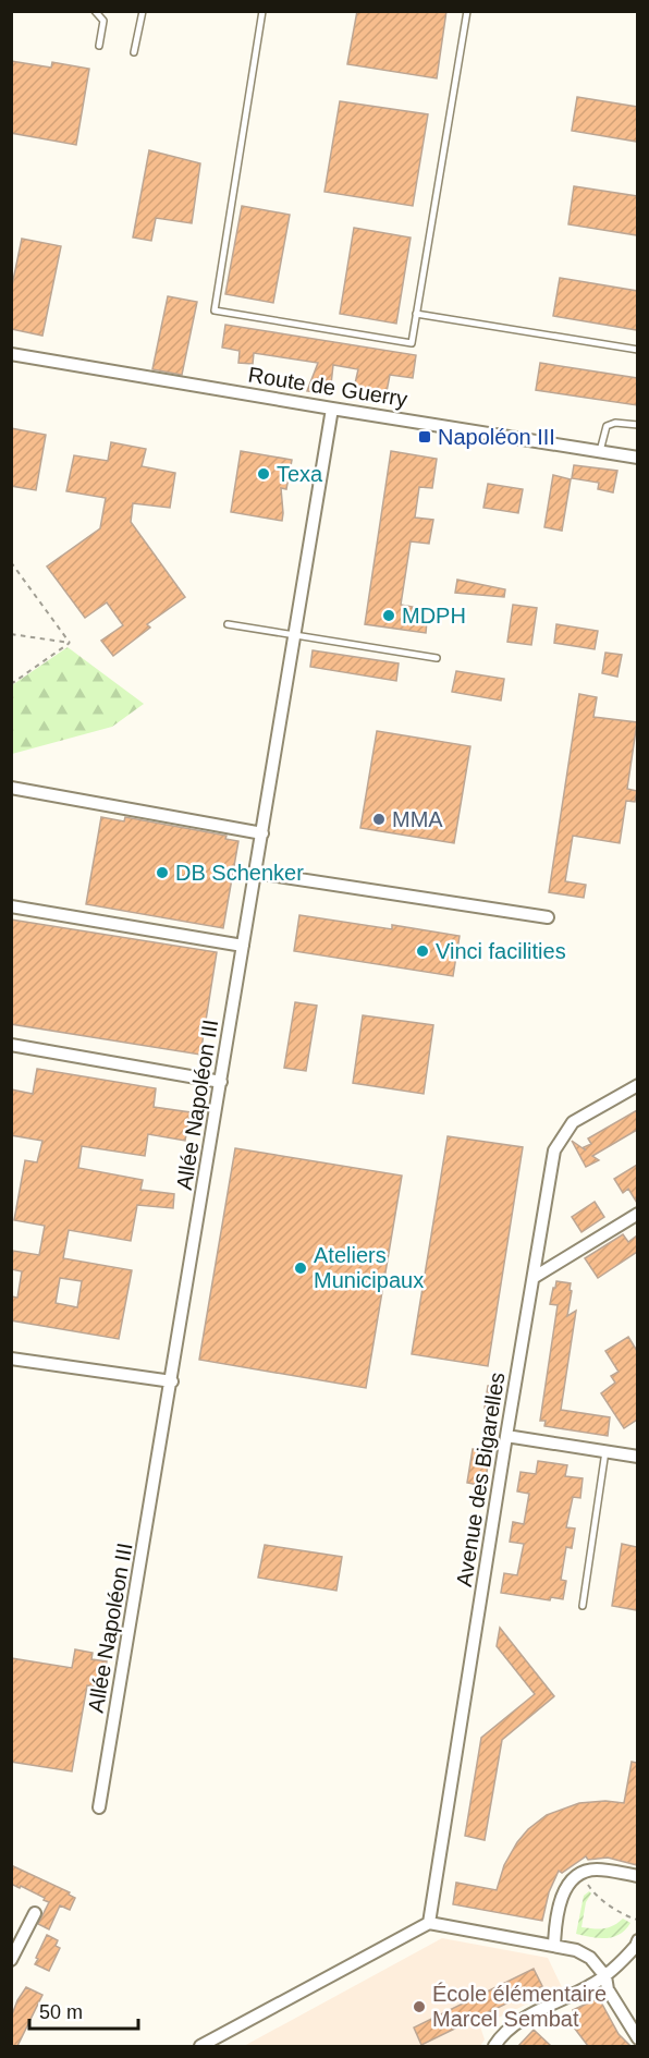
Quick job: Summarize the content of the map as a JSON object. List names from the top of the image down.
{
  "streets": {
    "street": ["Route de Guerry", "Allée Napoléon III", "Avenue des Bigarelles"]
  },
  "crossings": [
    ["Route de Guerry", "Allée Napoléon III"]
  ],
  "places": {
    "transit": ["Napoléon III"],
    "other": [
      "Texa",
      "MDPH",
      "MMA",
      "DB Schenker",
      "Vinci facilities",
      "Ateliers Municipaux",
      "École élémentaire Marcel Sembat"
    ]
  },
  "scale_bar": "50 m"
}
